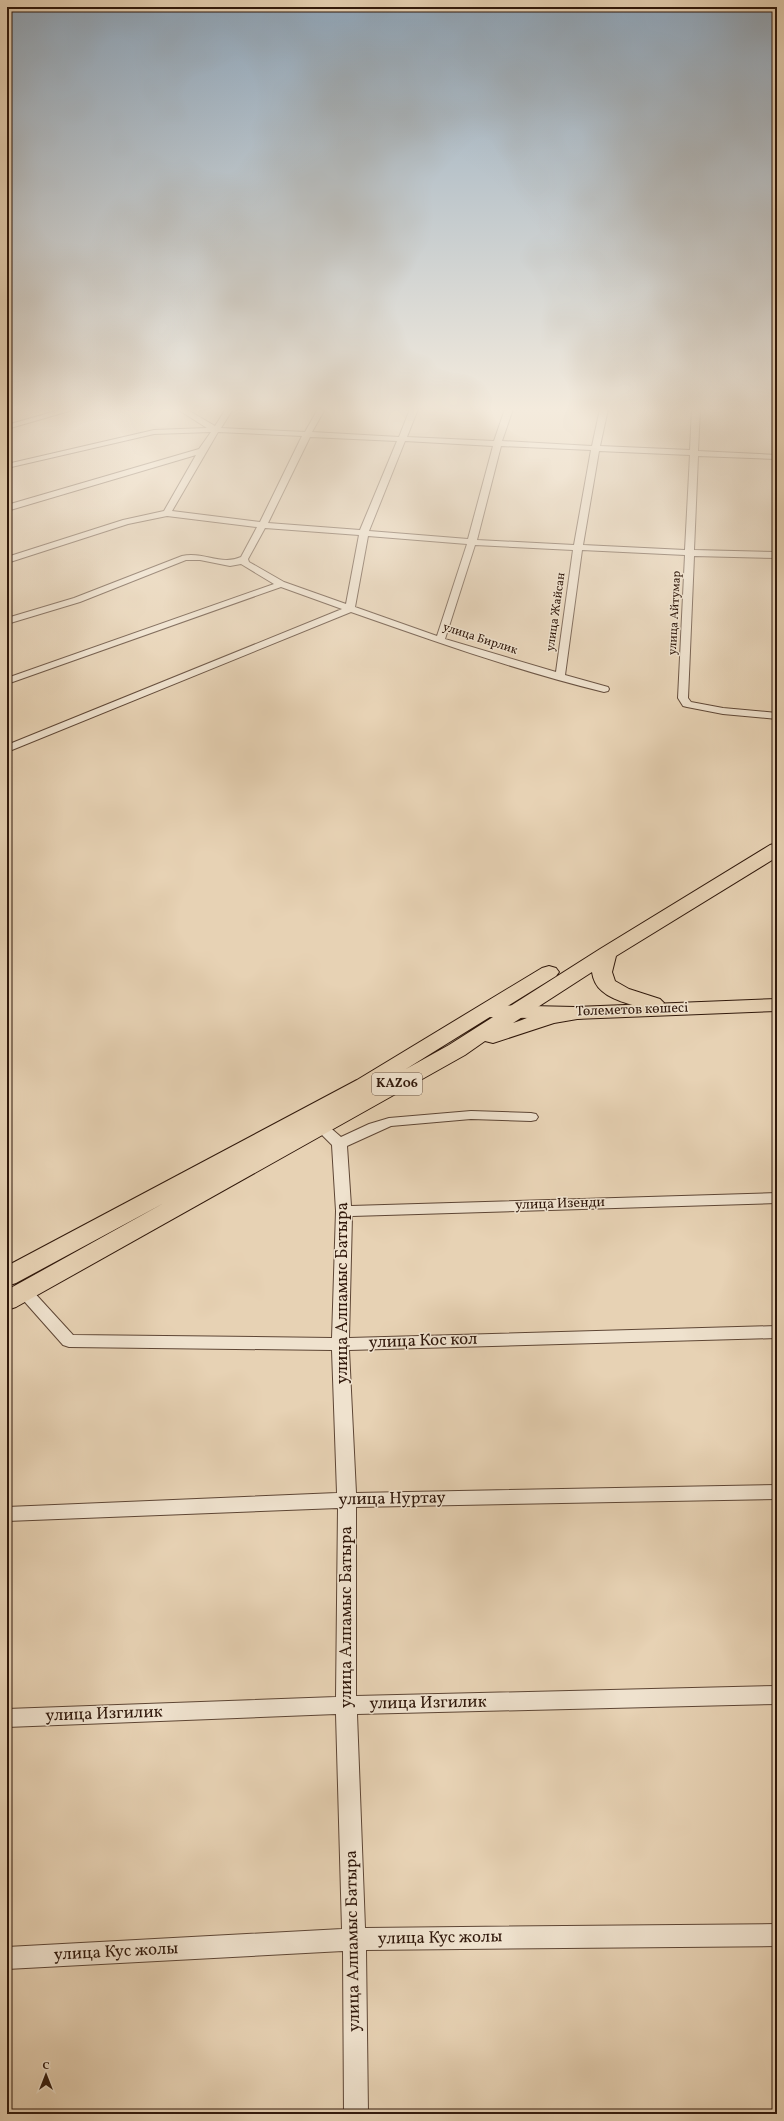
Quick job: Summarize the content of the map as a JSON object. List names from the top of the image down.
{
  "streets": {
    "main road": ["Төлеметов көшесі", "KАZ06"],
    "street": [
      "улица Жайсан",
      "улица Айтумар",
      "улица Бирлик",
      "улица Изенди",
      "улица Алпамыс Батыра",
      "улица Кос кол",
      "улица Нуртау",
      "улица Изгилик",
      "улица Кус жолы"
    ]
  },
  "crossings": [
    ["улица Жайсан", "улица Бирлик"],
    ["Төлеметов көшесі", "KАZ06"],
    ["KАZ06", "улица Кос кол"],
    ["улица Изенди", "улица Алпамыс Батыра"],
    ["улица Алпамыс Батыра", "улица Кос кол"],
    ["улица Алпамыс Батыра", "улица Нуртау"],
    ["улица Алпамыс Батыра", "улица Изгилик"],
    ["улица Алпамыс Батыра", "улица Кус жолы"]
  ],
  "north": "top"
}
